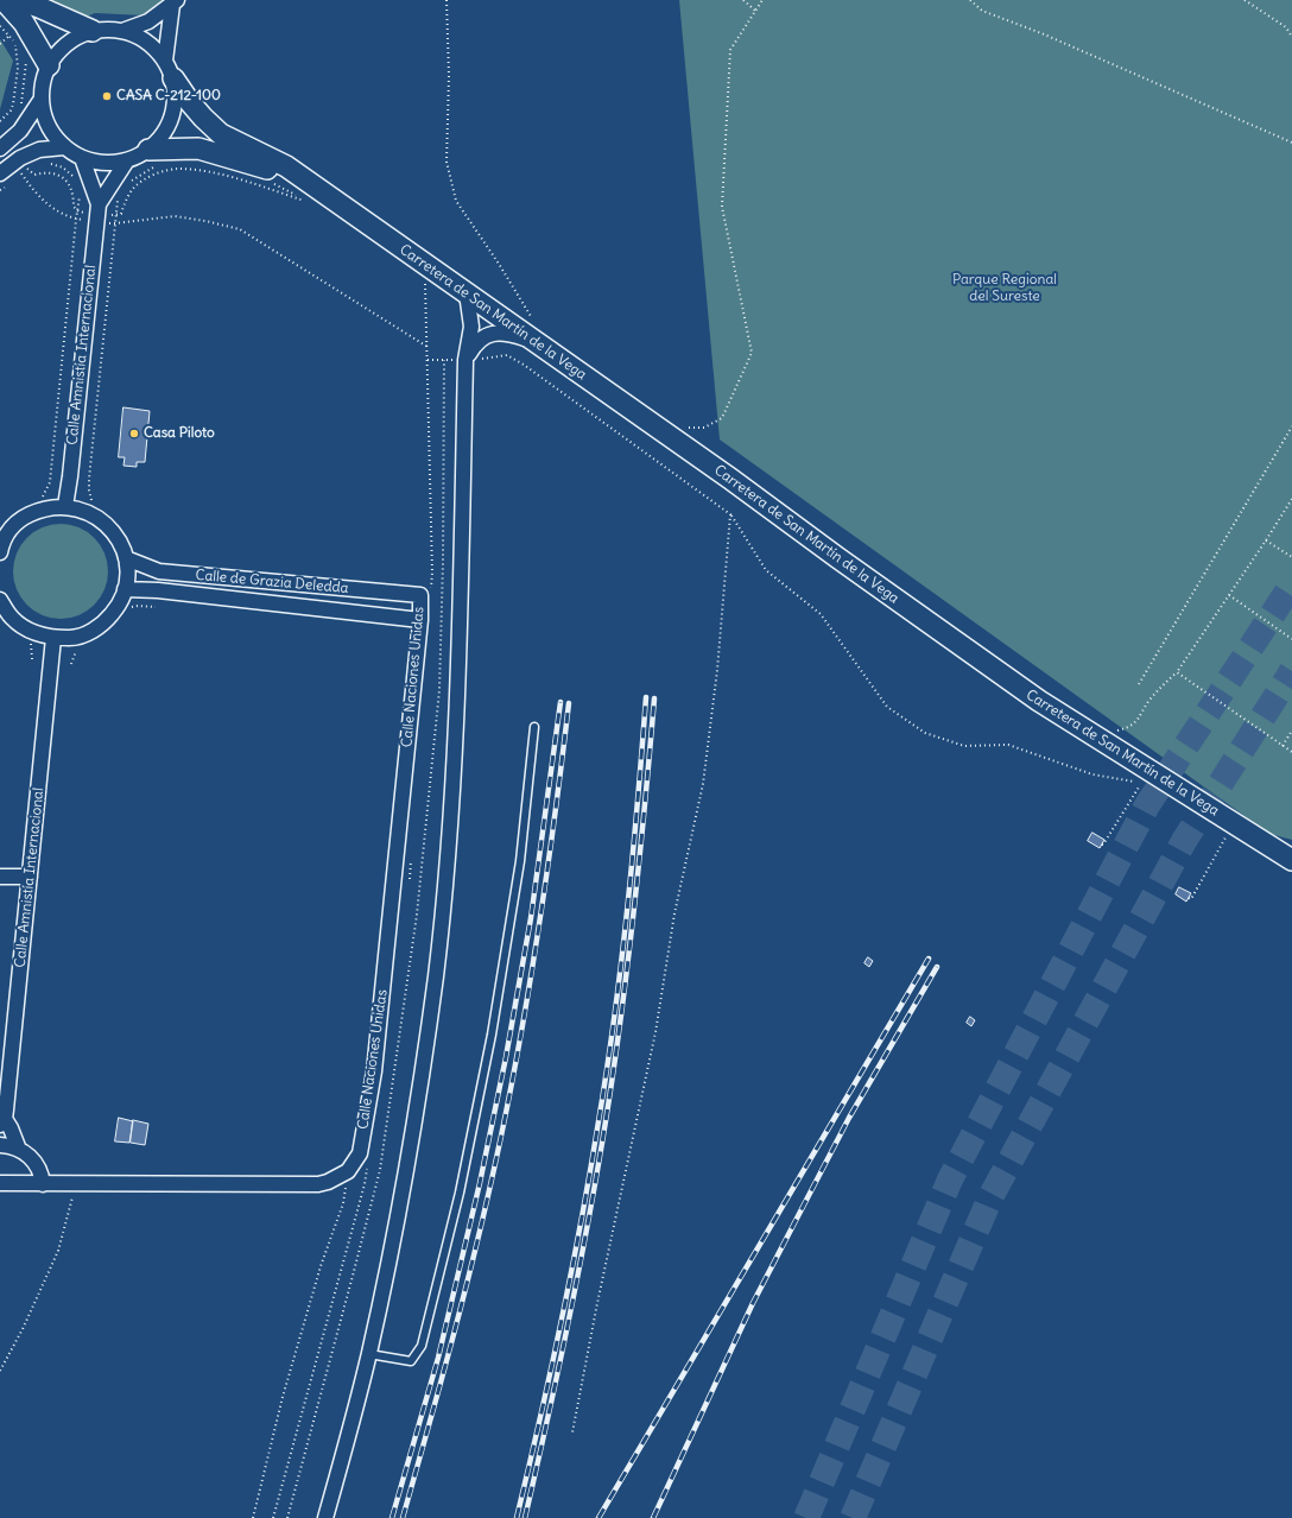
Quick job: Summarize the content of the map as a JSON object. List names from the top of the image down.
{
  "streets": {
    "street": [
      "Carretera de San Martín de la Vega",
      "Calle Amnistía Internacional",
      "Calle de Grazia Deledda",
      "Calle Naciones Unidas"
    ]
  },
  "crossings": [
    ["Carretera de San Martín de la Vega", "Calle Amnistía Internacional"],
    ["Calle de Grazia Deledda", "Calle Naciones Unidas"]
  ],
  "parks": ["Parque Regional del Sureste"],
  "places": ["CASA C-212-100", "Casa Piloto"]
}
